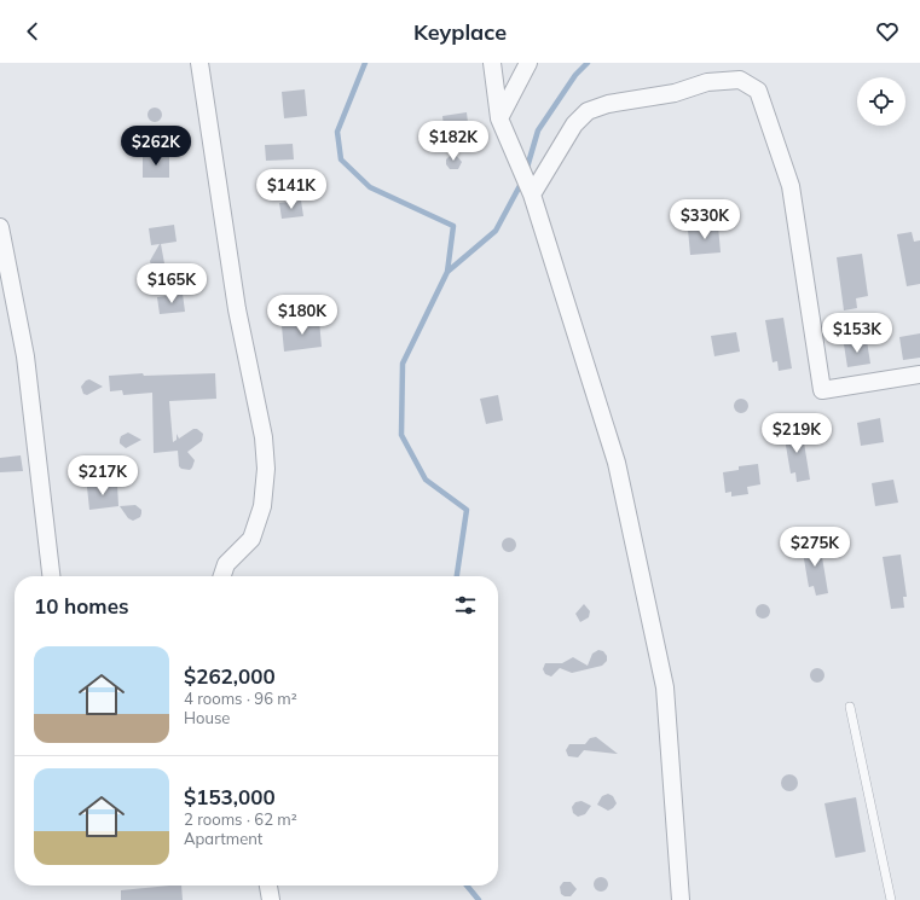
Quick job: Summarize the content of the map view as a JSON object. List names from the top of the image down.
{
  "page": {
    "header": "Keyplace",
    "price": [
      "$182K",
      "$262K",
      "$141K",
      "$330K",
      "$165K",
      "$180K",
      "$153K",
      "$219K",
      "$217K",
      "$275K"
    ],
    "heading": "10 homes",
    "list": [
      {
        "name": "$262,000",
        "note": "4 rooms · 96 m² · House"
      },
      {
        "name": "$153,000",
        "note": "2 rooms · 62 m² · Apartment"
      }
    ]
  }
}
